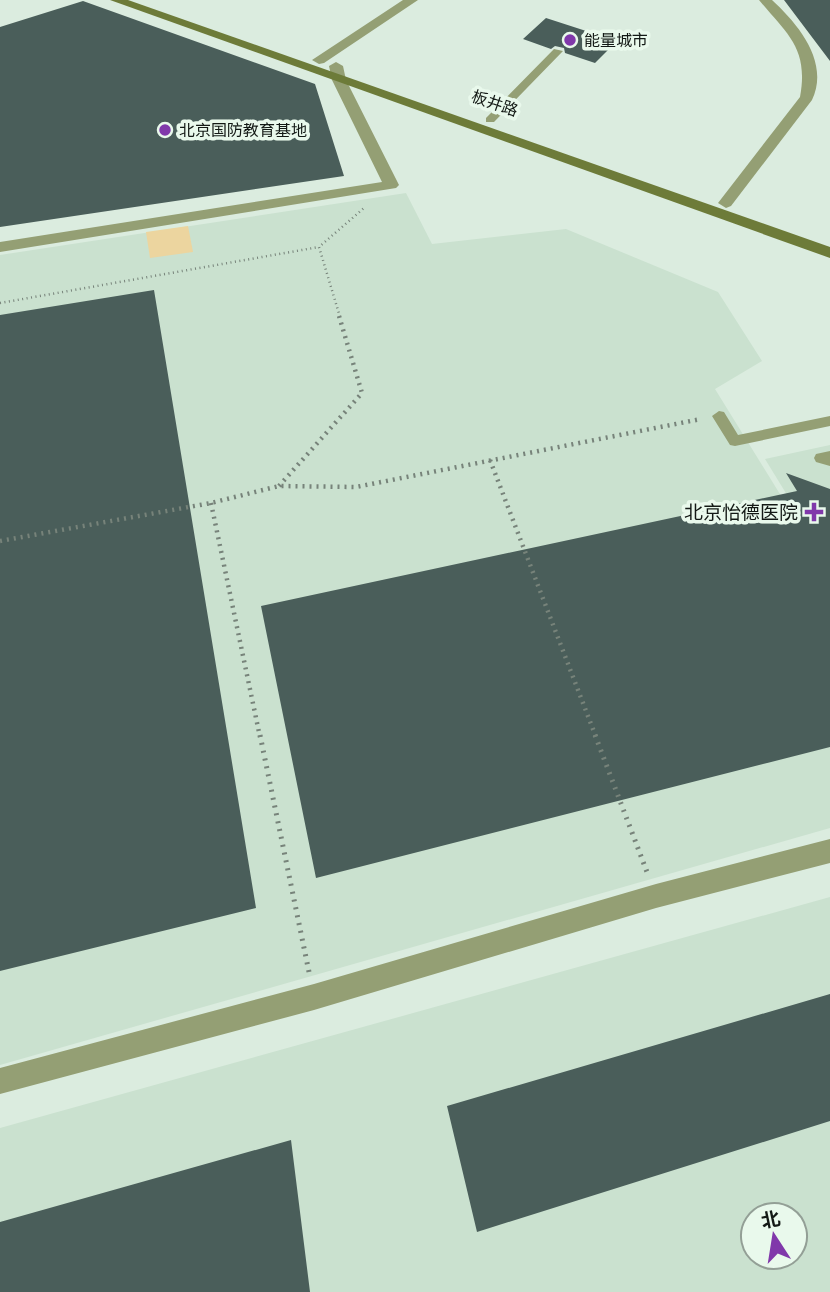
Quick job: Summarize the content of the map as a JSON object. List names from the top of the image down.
{
  "streets": {
    "street": ["板井路"]
  },
  "places": {
    "other": ["能量城市", "北京国防教育基地"],
    "health": ["北京怡德医院"]
  },
  "north": "top"
}
